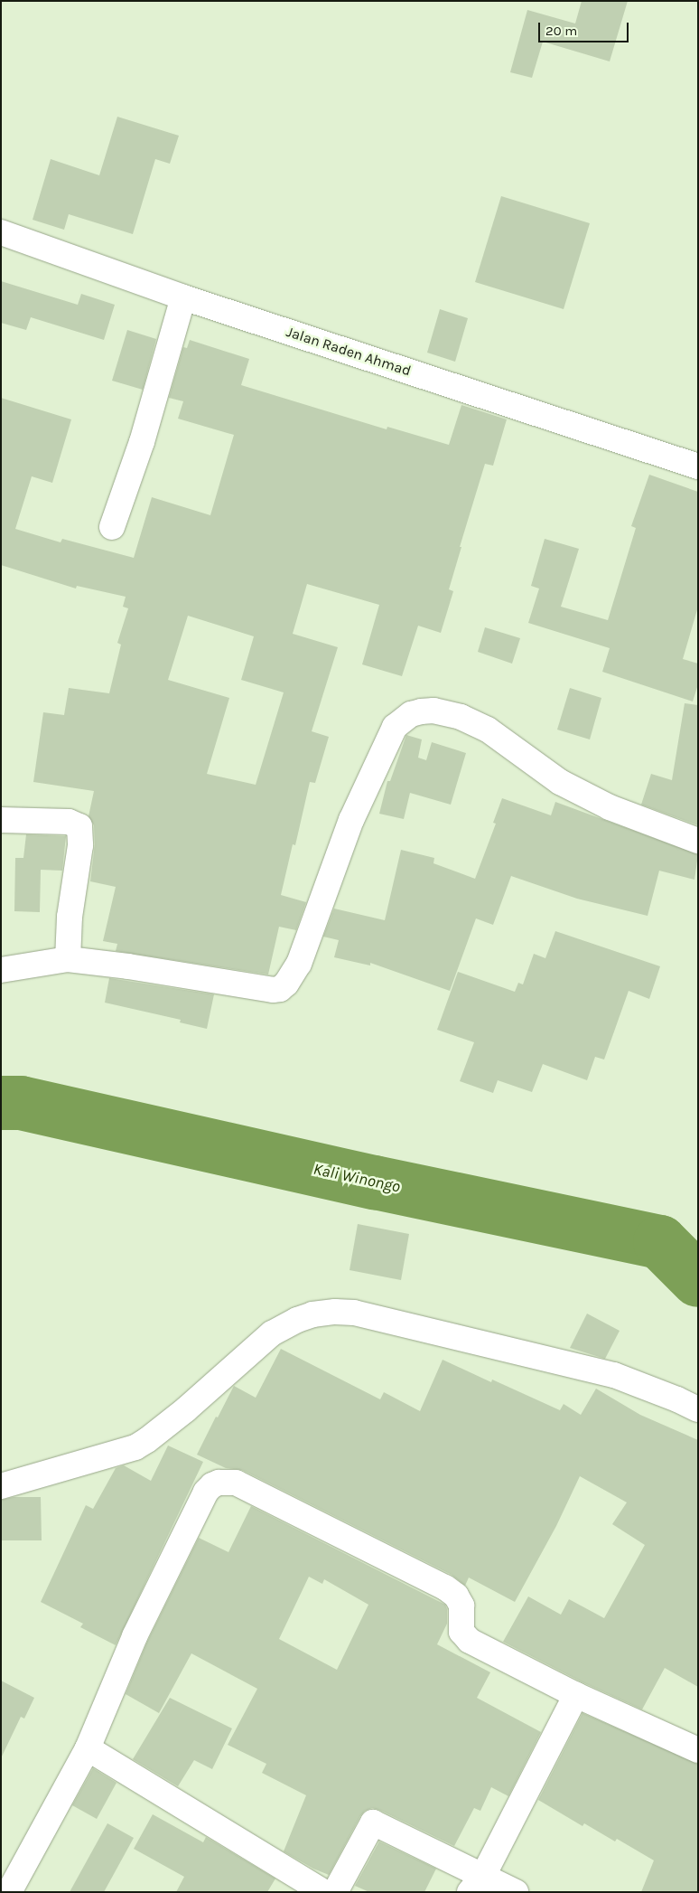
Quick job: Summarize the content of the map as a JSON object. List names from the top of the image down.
{
  "streets": {
    "street": ["Jalan Raden Ahmad"]
  },
  "water": ["Kali Winongo"],
  "scale_bar": "20 m"
}
